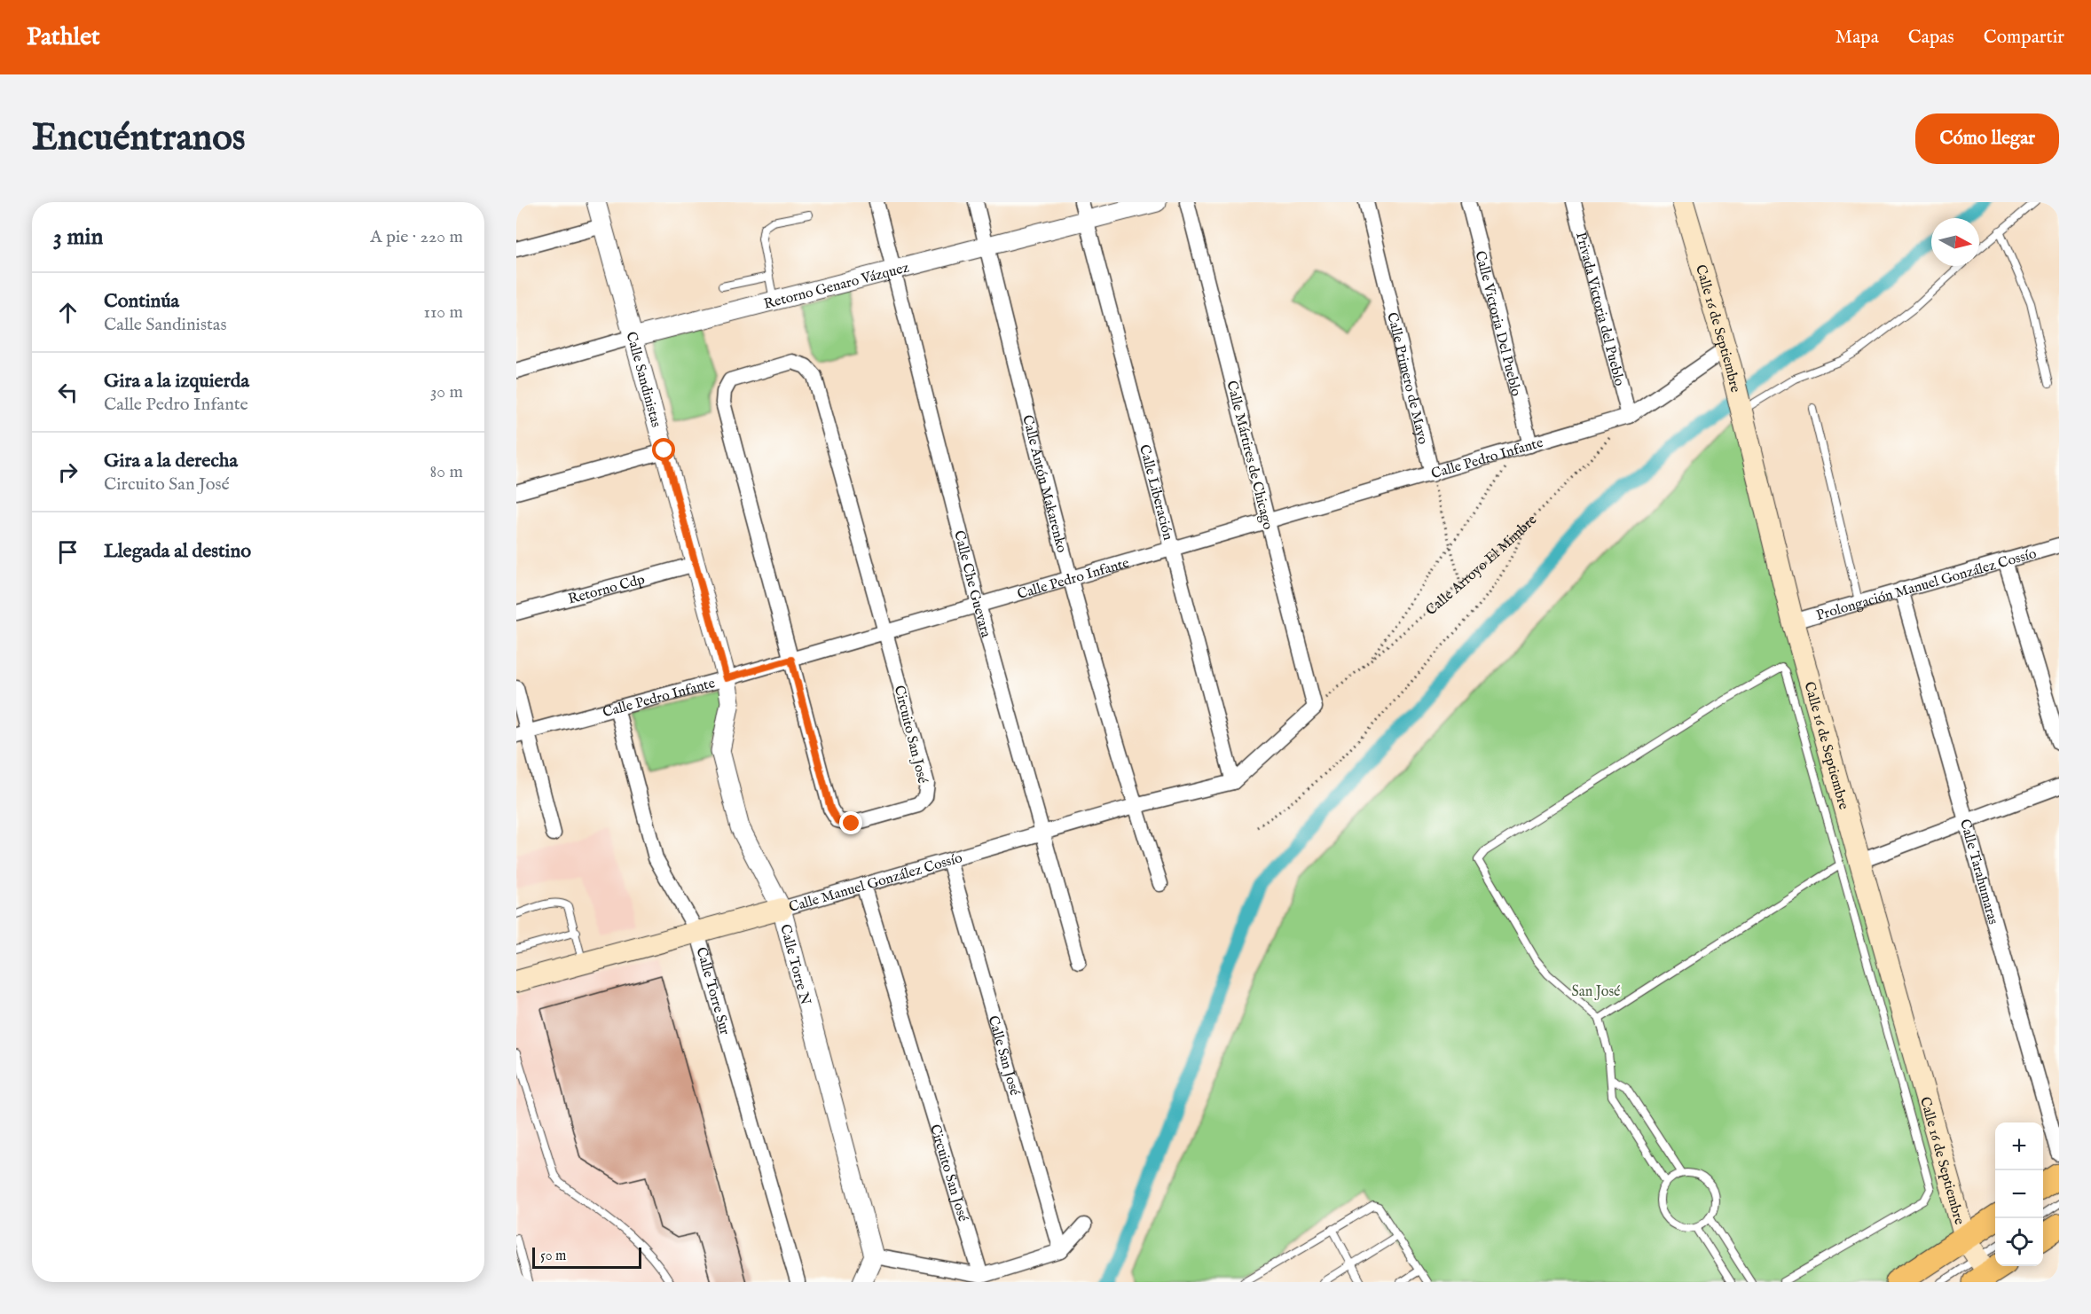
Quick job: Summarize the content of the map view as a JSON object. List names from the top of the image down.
{
  "streets": {
    "main road": ["Calle 16 de Septiembre", "Calle Manuel González Cossío"],
    "street": [
      "Retorno Genaro Vázquez",
      "Privada Victoria del Pueblo",
      "Calle Victoria Del Pueblo",
      "Calle Primero de Mayo",
      "Calle Sandinistas",
      "Calle Mártires de Chicago",
      "Calle Pedro Infante",
      "Calle Antón Makarenko",
      "Calle Liberación",
      "Calle Che Guevara",
      "Prolongación Manuel González Cossío",
      "Retorno Cdp",
      "Circuito San José",
      "Calle Tarahumaras",
      "Calle Torre N",
      "Calle Torre Sur",
      "Calle San José"
    ],
    "path": ["Calle Arroyo El Mimbre"]
  },
  "crossings": [
    ["Retorno Genaro Vázquez", "Calle Sandinistas"],
    ["Retorno Genaro Vázquez", "Calle Antón Makarenko"],
    ["Retorno Genaro Vázquez", "Calle Liberación"],
    ["Retorno Genaro Vázquez", "Calle Che Guevara"],
    ["Privada Victoria del Pueblo", "Calle Pedro Infante"],
    ["Privada Victoria del Pueblo", "Calle Arroyo El Mimbre"],
    ["Calle Victoria Del Pueblo", "Calle Pedro Infante"],
    ["Calle 16 de Septiembre", "Prolongación Manuel González Cossío"],
    ["Calle Primero de Mayo", "Calle Pedro Infante"],
    ["Calle Sandinistas", "Calle Pedro Infante"],
    ["Calle Sandinistas", "Retorno Cdp"],
    ["Calle Sandinistas", "Calle Torre N"],
    ["Calle Mártires de Chicago", "Calle Pedro Infante"],
    ["Calle Mártires de Chicago", "Calle Arroyo El Mimbre"],
    ["Calle Pedro Infante", "Calle Antón Makarenko"],
    ["Calle Pedro Infante", "Calle Liberación"],
    ["Calle Pedro Infante", "Calle Arroyo El Mimbre"],
    ["Calle Pedro Infante", "Calle Che Guevara"],
    ["Calle Pedro Infante", "Circuito San José"],
    ["Calle Pedro Infante", "Calle Torre N"],
    ["Calle Pedro Infante", "Calle Torre Sur"],
    ["Calle Antón Makarenko", "Calle Manuel González Cossío"],
    ["Calle Liberación", "Calle Manuel González Cossío"],
    ["Calle Che Guevara", "Calle Manuel González Cossío"],
    ["Prolongación Manuel González Cossío", "Calle Tarahumaras"],
    ["Circuito San José", "Calle Manuel González Cossío"],
    ["Calle Manuel González Cossío", "Calle Torre N"],
    ["Calle Manuel González Cossío", "Calle Torre Sur"],
    ["Calle Manuel González Cossío", "Calle San José"]
  ],
  "parks": ["San José"],
  "scale_bar": "50 m",
  "north": "right",
  "page": {
    "header": "Pathlet",
    "nav": ["Mapa", "Capas", "Compartir"],
    "buttons": "Cómo llegar",
    "title": "Encuéntranos",
    "heading": ["3 min", "A pie · 220 m"],
    "list": [
      ["Continúa", "Calle Sandinistas", "110 m"],
      ["Gira a la izquierda", "Calle Pedro Infante", "30 m"],
      ["Gira a la derecha", "Circuito San José", "80 m"],
      "Llegada al destino"
    ],
    "map_buttons": ["+", "−"],
    "scale": "50 m"
  }
}
